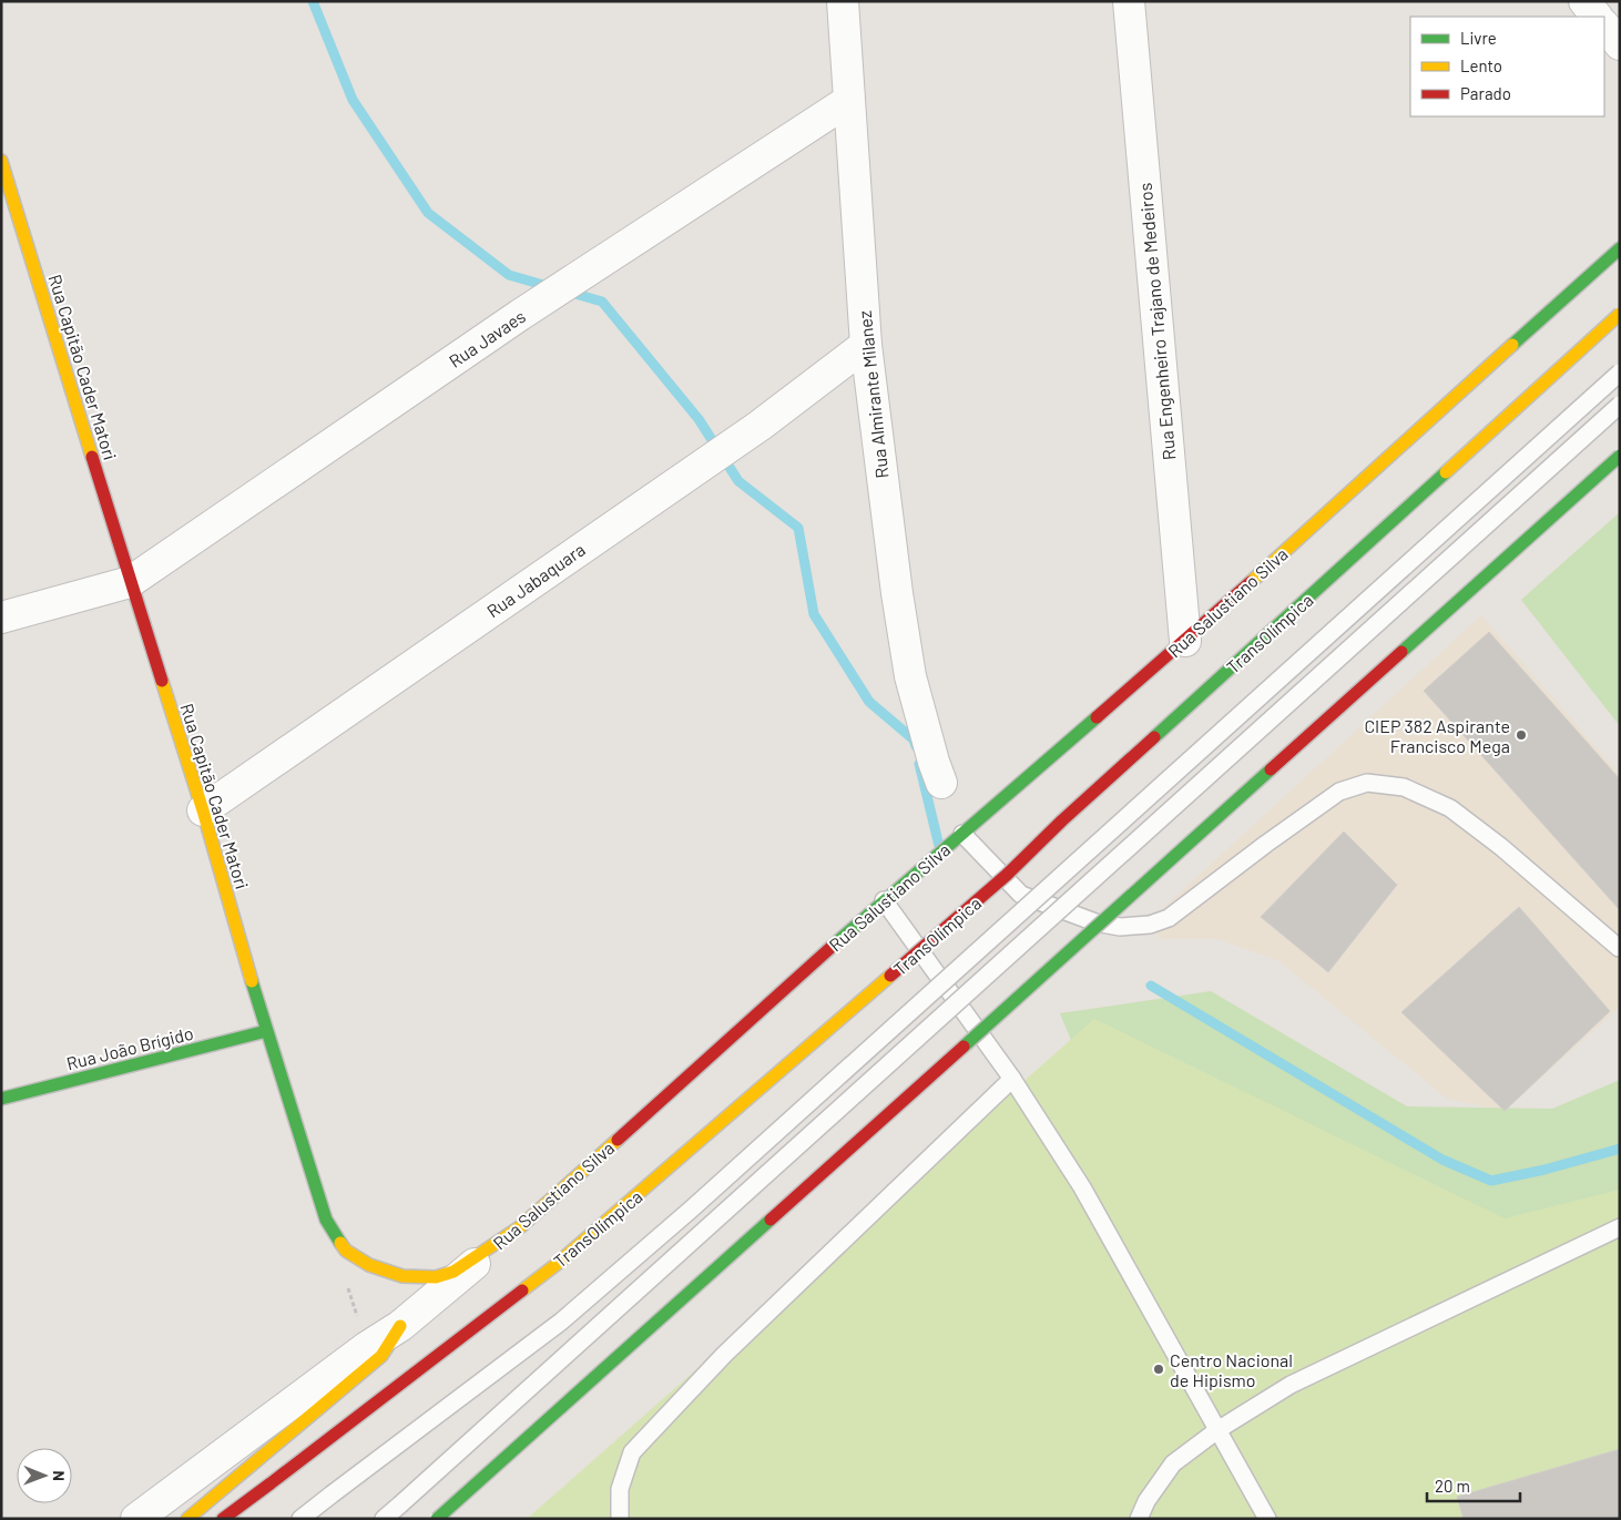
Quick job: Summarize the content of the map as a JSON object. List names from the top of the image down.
{
  "streets": {
    "main road": [
      "Rua Capitão Cader Matori",
      "Rua Salustiano Silva",
      "TransOlímpica",
      "Rua João Brígido"
    ],
    "street": [
      "Rua Engenheiro Trajano de Medeiros",
      "Rua Javaes",
      "Rua Almirante Milanez",
      "Rua Jabaquara"
    ]
  },
  "crossings": [
    ["Rua Engenheiro Trajano de Medeiros", "Rua Salustiano Silva"],
    ["Rua Javaes", "Rua Capitão Cader Matori"],
    ["Rua Javaes", "Rua Almirante Milanez"],
    ["Rua Capitão Cader Matori", "Rua Jabaquara"],
    ["Rua Capitão Cader Matori", "Rua Salustiano Silva"],
    ["Rua Capitão Cader Matori", "Rua João Brígido"],
    ["Rua Almirante Milanez", "Rua Jabaquara"]
  ],
  "places": ["CIEP 382 Aspirante Francisco Mega", "Centro Nacional de Hipismo"],
  "legend": ["Livre", "Lento", "Parado"],
  "scale_bar": "20 m",
  "north": "right"
}
